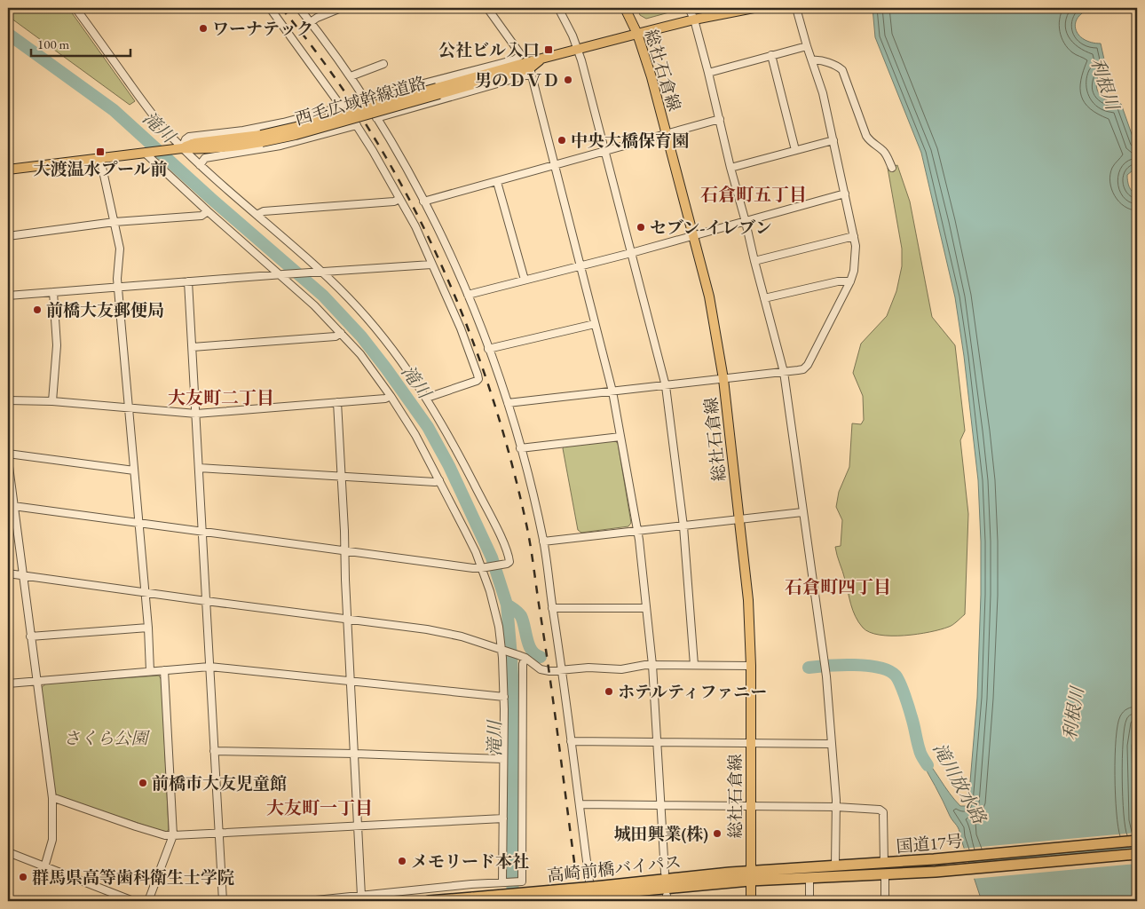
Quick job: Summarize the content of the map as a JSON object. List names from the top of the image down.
{
  "streets": {
    "highway": ["国道17号", "高崎前橋バイパス"],
    "main road": ["総社石倉線", "西毛広域幹線道路"]
  },
  "crossings": [
    ["総社石倉線", "西毛広域幹線道路"],
    ["総社石倉線", "国道17号"],
    ["総社石倉線", "高崎前橋バイパス"],
    ["国道17号", "高崎前橋バイパス"]
  ],
  "districts": [
    "石倉町五丁目",
    "大友町二丁目",
    "石倉町四丁目",
    "大友町一丁目"
  ],
  "water": ["利根川", "滝川", "滝川放水路"],
  "parks": ["さくら公園"],
  "places": {
    "other": [
      "ワーナテック",
      "男のＤＶＤ",
      "中央大橋保育園",
      "セブン-イレブン",
      "前橋大友郵便局",
      "ホテルティファニー",
      "前橋市大友児童館",
      "城田興業(株)",
      "メモリード本社",
      "群馬県高等歯科衛生士学院"
    ],
    "transit": ["公社ビル入口", "大渡温水プール前"]
  },
  "scale_bar": "100 m"
}
